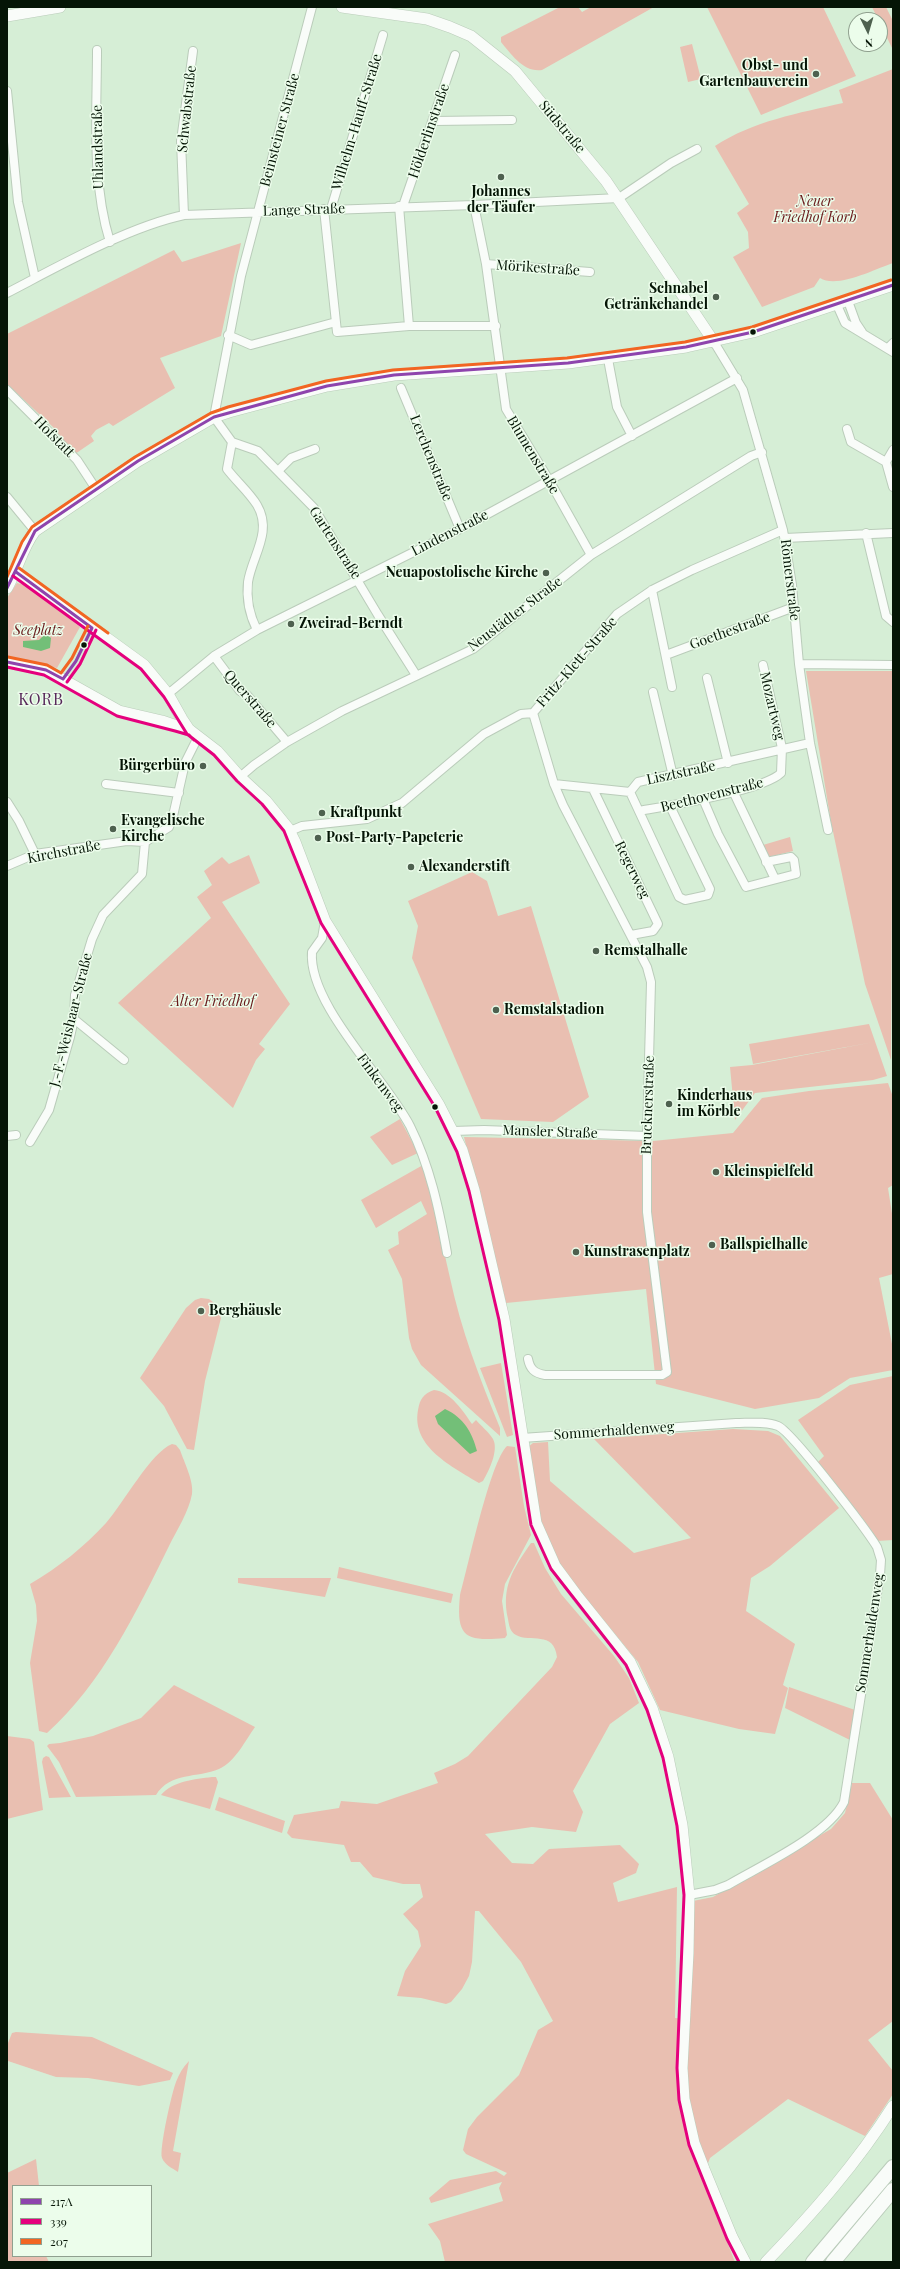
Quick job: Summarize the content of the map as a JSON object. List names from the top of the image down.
{
  "streets": {
    "street": [
      "Schwabstraße",
      "Wilhelm-Hauff-Straße",
      "Südstraße",
      "Beinsteiner Straße",
      "Hölderlinstraße",
      "Uhlandstraße",
      "Lange Straße",
      "Mörikestraße",
      "Hofstatt",
      "Blumenstraße",
      "Lerchenstraße",
      "Lindenstraße",
      "Gartenstraße",
      "Römerstraße",
      "Neustädter Straße",
      "Goethestraße",
      "Fritz-Klett-Straße",
      "Querstraße",
      "Mozartweg",
      "Lisztstraße",
      "Beethovenstraße",
      "Kirchstraße",
      "Regerweg",
      "J.-F.-Weishaar-Straße",
      "Finkenweg",
      "Brucknerstraße",
      "Mansler Straße",
      "Sommerhaldenweg"
    ]
  },
  "crossings": [
    ["Schwabstraße", "Lange Straße"],
    ["Wilhelm-Hauff-Straße", "Lange Straße"],
    ["Südstraße", "Lange Straße"],
    ["Südstraße", "Römerstraße"],
    ["Beinsteiner Straße", "Lange Straße"],
    ["Hölderlinstraße", "Lange Straße"],
    ["Uhlandstraße", "Lange Straße"],
    ["Lange Straße", "Blumenstraße"],
    ["Mörikestraße", "Blumenstraße"],
    ["Blumenstraße", "Lindenstraße"],
    ["Blumenstraße", "Neustädter Straße"],
    ["Lerchenstraße", "Lindenstraße"],
    ["Lindenstraße", "Gartenstraße"],
    ["Lindenstraße", "Römerstraße"],
    ["Lindenstraße", "Querstraße"],
    ["Gartenstraße", "Neustädter Straße"],
    ["Römerstraße", "Neustädter Straße"],
    ["Römerstraße", "Goethestraße"],
    ["Römerstraße", "Fritz-Klett-Straße"],
    ["Römerstraße", "Lisztstraße"],
    ["Neustädter Straße", "Querstraße"],
    ["Fritz-Klett-Straße", "Brucknerstraße"],
    ["Mozartweg", "Lisztstraße"],
    ["Mozartweg", "Beethovenstraße"],
    ["Lisztstraße", "Beethovenstraße"],
    ["Lisztstraße", "Regerweg"],
    ["Lisztstraße", "Brucknerstraße"],
    ["Kirchstraße", "J.-F.-Weishaar-Straße"],
    ["Regerweg", "Brucknerstraße"],
    ["Brucknerstraße", "Mansler Straße"]
  ],
  "districts": ["KORB"],
  "parks": ["Neuer Friedhof Korb", "Seeplatz", "Alter Friedhof"],
  "places": [
    "Obst- und Gartenbauverein",
    "Johannes der Täufer",
    "Schnabel Getränkehandel",
    "Neuapostolische Kirche",
    "Zweirad-Berndt",
    "Bürgerbüro",
    "Kraftpunkt",
    "Evangelische Kirche",
    "Post-Party-Papeterie",
    "Alexanderstift",
    "Remstalhalle",
    "Remstalstadion",
    "Kinderhaus im Körble",
    "Kleinspielfeld",
    "Ballspielhalle",
    "Kunstrasenplatz",
    "Berghäusle"
  ],
  "lines": ["transit line 207", "transit line 217A", "transit line 339"],
  "legend": ["217A", "339", "207"],
  "north": "bottom"
}
